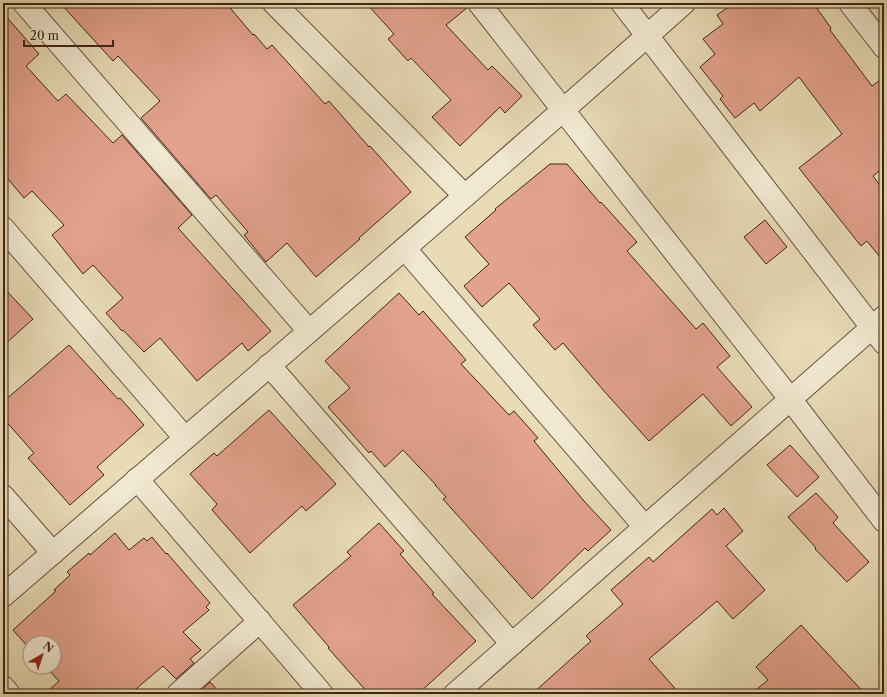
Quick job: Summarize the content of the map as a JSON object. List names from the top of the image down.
{
  "scale_bar": "20 m",
  "north": "top right"
}
